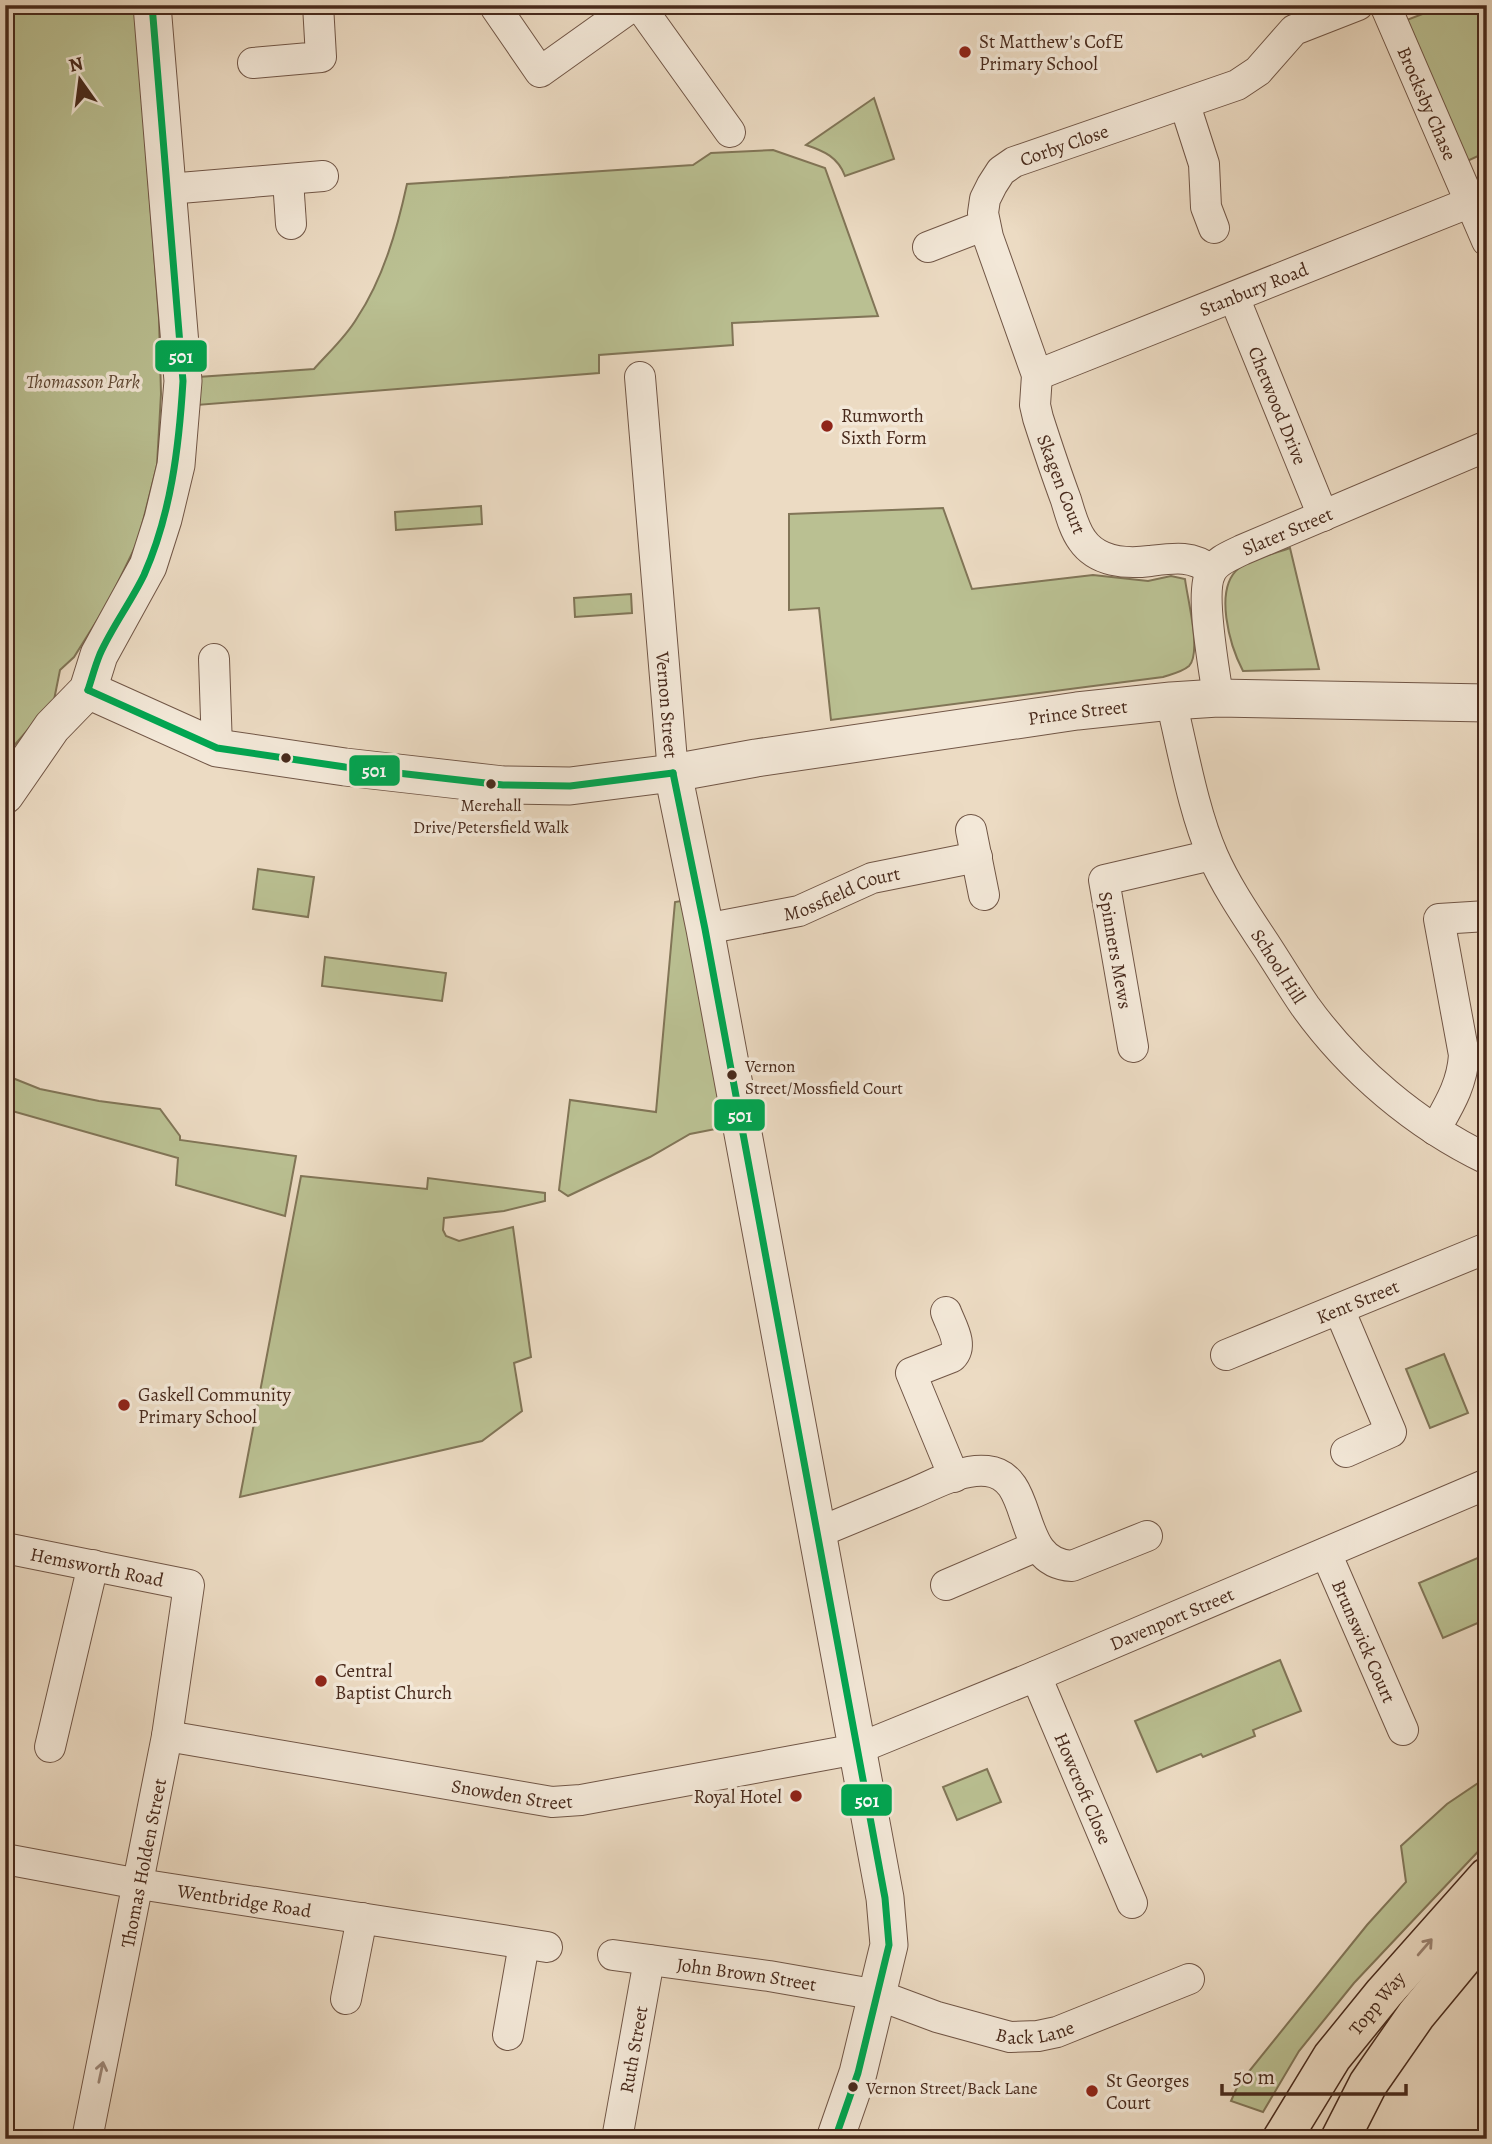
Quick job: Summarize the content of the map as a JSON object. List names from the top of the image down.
{
  "streets": {
    "main road": ["Topp Way"],
    "street": [
      "Brocksby Chase",
      "Corby Close",
      "Stanbury Road",
      "Chetwood Drive",
      "Skagen Court",
      "Slater Street",
      "Vernon Street",
      "Prince Street",
      "Mossfield Court",
      "Spinners Mews",
      "School Hill",
      "Kent Street",
      "Hemsworth Road",
      "Davenport Street",
      "Brunswick Court",
      "Howcroft Close",
      "Snowden Street",
      "Thomas Holden Street",
      "Wentbridge Road",
      "John Brown Street",
      "Back Lane",
      "Ruth Street"
    ]
  },
  "crossings": [
    ["Brocksby Chase", "Stanbury Road"],
    ["Corby Close", "Stanbury Road"],
    ["Corby Close", "Skagen Court"],
    ["Stanbury Road", "Chetwood Drive"],
    ["Stanbury Road", "Skagen Court"],
    ["Chetwood Drive", "Slater Street"],
    ["Skagen Court", "Slater Street"],
    ["Vernon Street", "Prince Street"],
    ["Vernon Street", "Mossfield Court"],
    ["Vernon Street", "Davenport Street"],
    ["Vernon Street", "Snowden Street"],
    ["Vernon Street", "John Brown Street"],
    ["Vernon Street", "Back Lane"],
    ["Prince Street", "School Hill"],
    ["Spinners Mews", "School Hill"],
    ["Hemsworth Road", "Thomas Holden Street"],
    ["Davenport Street", "Brunswick Court"],
    ["Davenport Street", "Howcroft Close"],
    ["Davenport Street", "Snowden Street"],
    ["Snowden Street", "Thomas Holden Street"],
    ["Thomas Holden Street", "Wentbridge Road"],
    ["John Brown Street", "Back Lane"],
    ["John Brown Street", "Ruth Street"]
  ],
  "one_way": ["Thomas Holden Street"],
  "parks": ["Thomasson Park"],
  "places": [
    "St Matthew's CofE Primary School",
    "Rumworth Sixth Form",
    "Merehall Drive/Petersfield Walk",
    "Vernon Street/Mossfield Court",
    "Gaskell Community Primary School",
    "Central Baptist Church",
    "Royal Hotel",
    "Vernon Street/Back Lane",
    "St Georges Court"
  ],
  "lines": ["transit line 501"],
  "scale_bar": "50 m",
  "north": "top"
}
